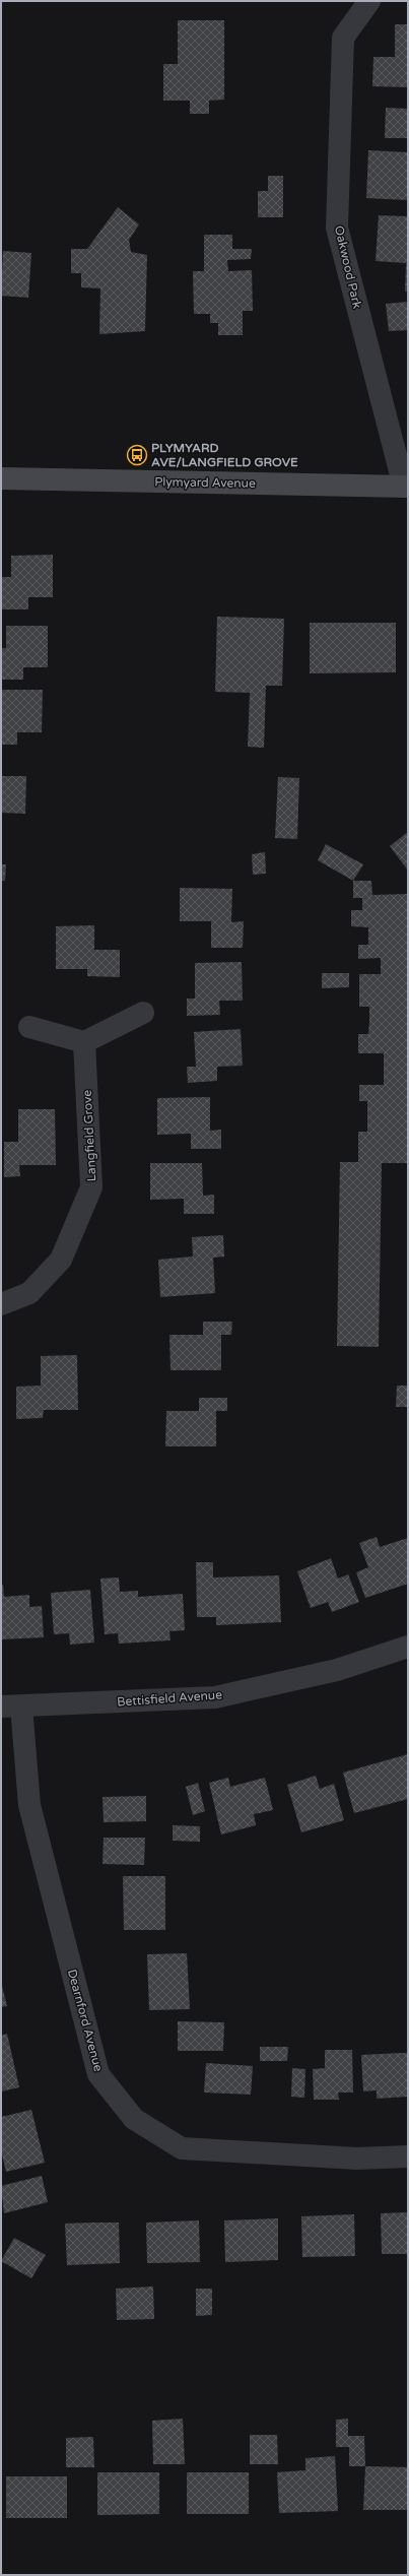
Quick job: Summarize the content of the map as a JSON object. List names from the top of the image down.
{
  "streets": {
    "street": [
      "Oakwood Park",
      "Plymyard Avenue",
      "Langfield Grove",
      "Bettisfield Avenue",
      "Dearnford Avenue"
    ]
  },
  "crossings": [
    ["Oakwood Park", "Plymyard Avenue"],
    ["Bettisfield Avenue", "Dearnford Avenue"]
  ],
  "places": {
    "bus stop": ["PLYMYARD AVE/LANGFIELD GROVE"]
  }
}
